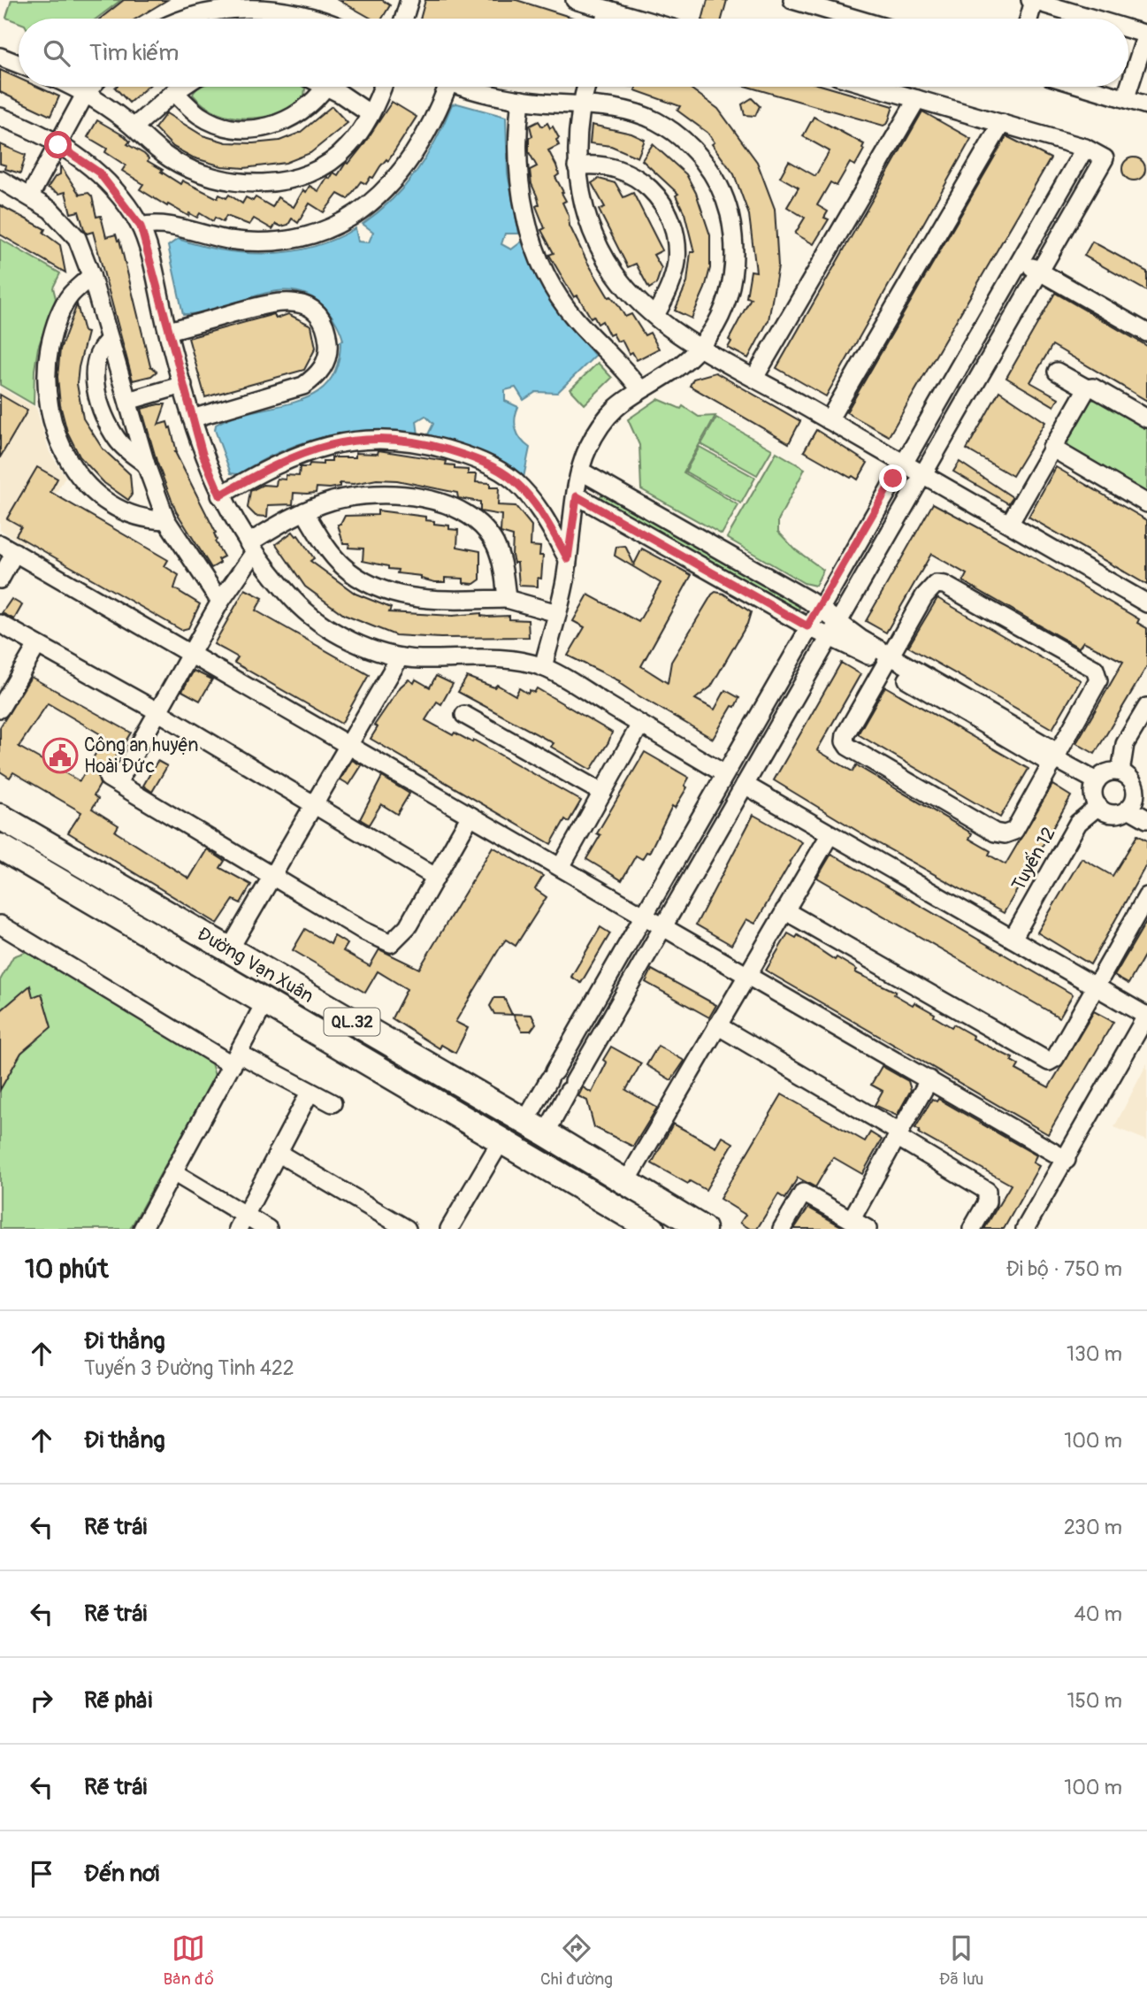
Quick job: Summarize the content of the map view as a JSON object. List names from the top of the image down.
{
  "streets": {
    "highway": ["Đường Vạn Xuân", "QL.32"],
    "street": ["Tuyến 12"]
  },
  "places": {
    "public building": ["Công an huyện Hoài Đức"]
  },
  "page": {
    "search": "Tìm kiếm",
    "heading": ["10 phút", "Đi bộ · 750 m"],
    "list": [
      ["Đi thẳng", "Tuyến 3 Đường Tỉnh 422", "130 m"],
      ["Đi thẳng", "100 m"],
      ["Rẽ trái", "230 m"],
      ["Rẽ trái", "40 m"],
      ["Rẽ phải", "150 m"],
      ["Rẽ trái", "100 m"],
      "Đến nơi"
    ],
    "nav": ["Bản đồ", "Chỉ đường", "Đã lưu"]
  }
}
